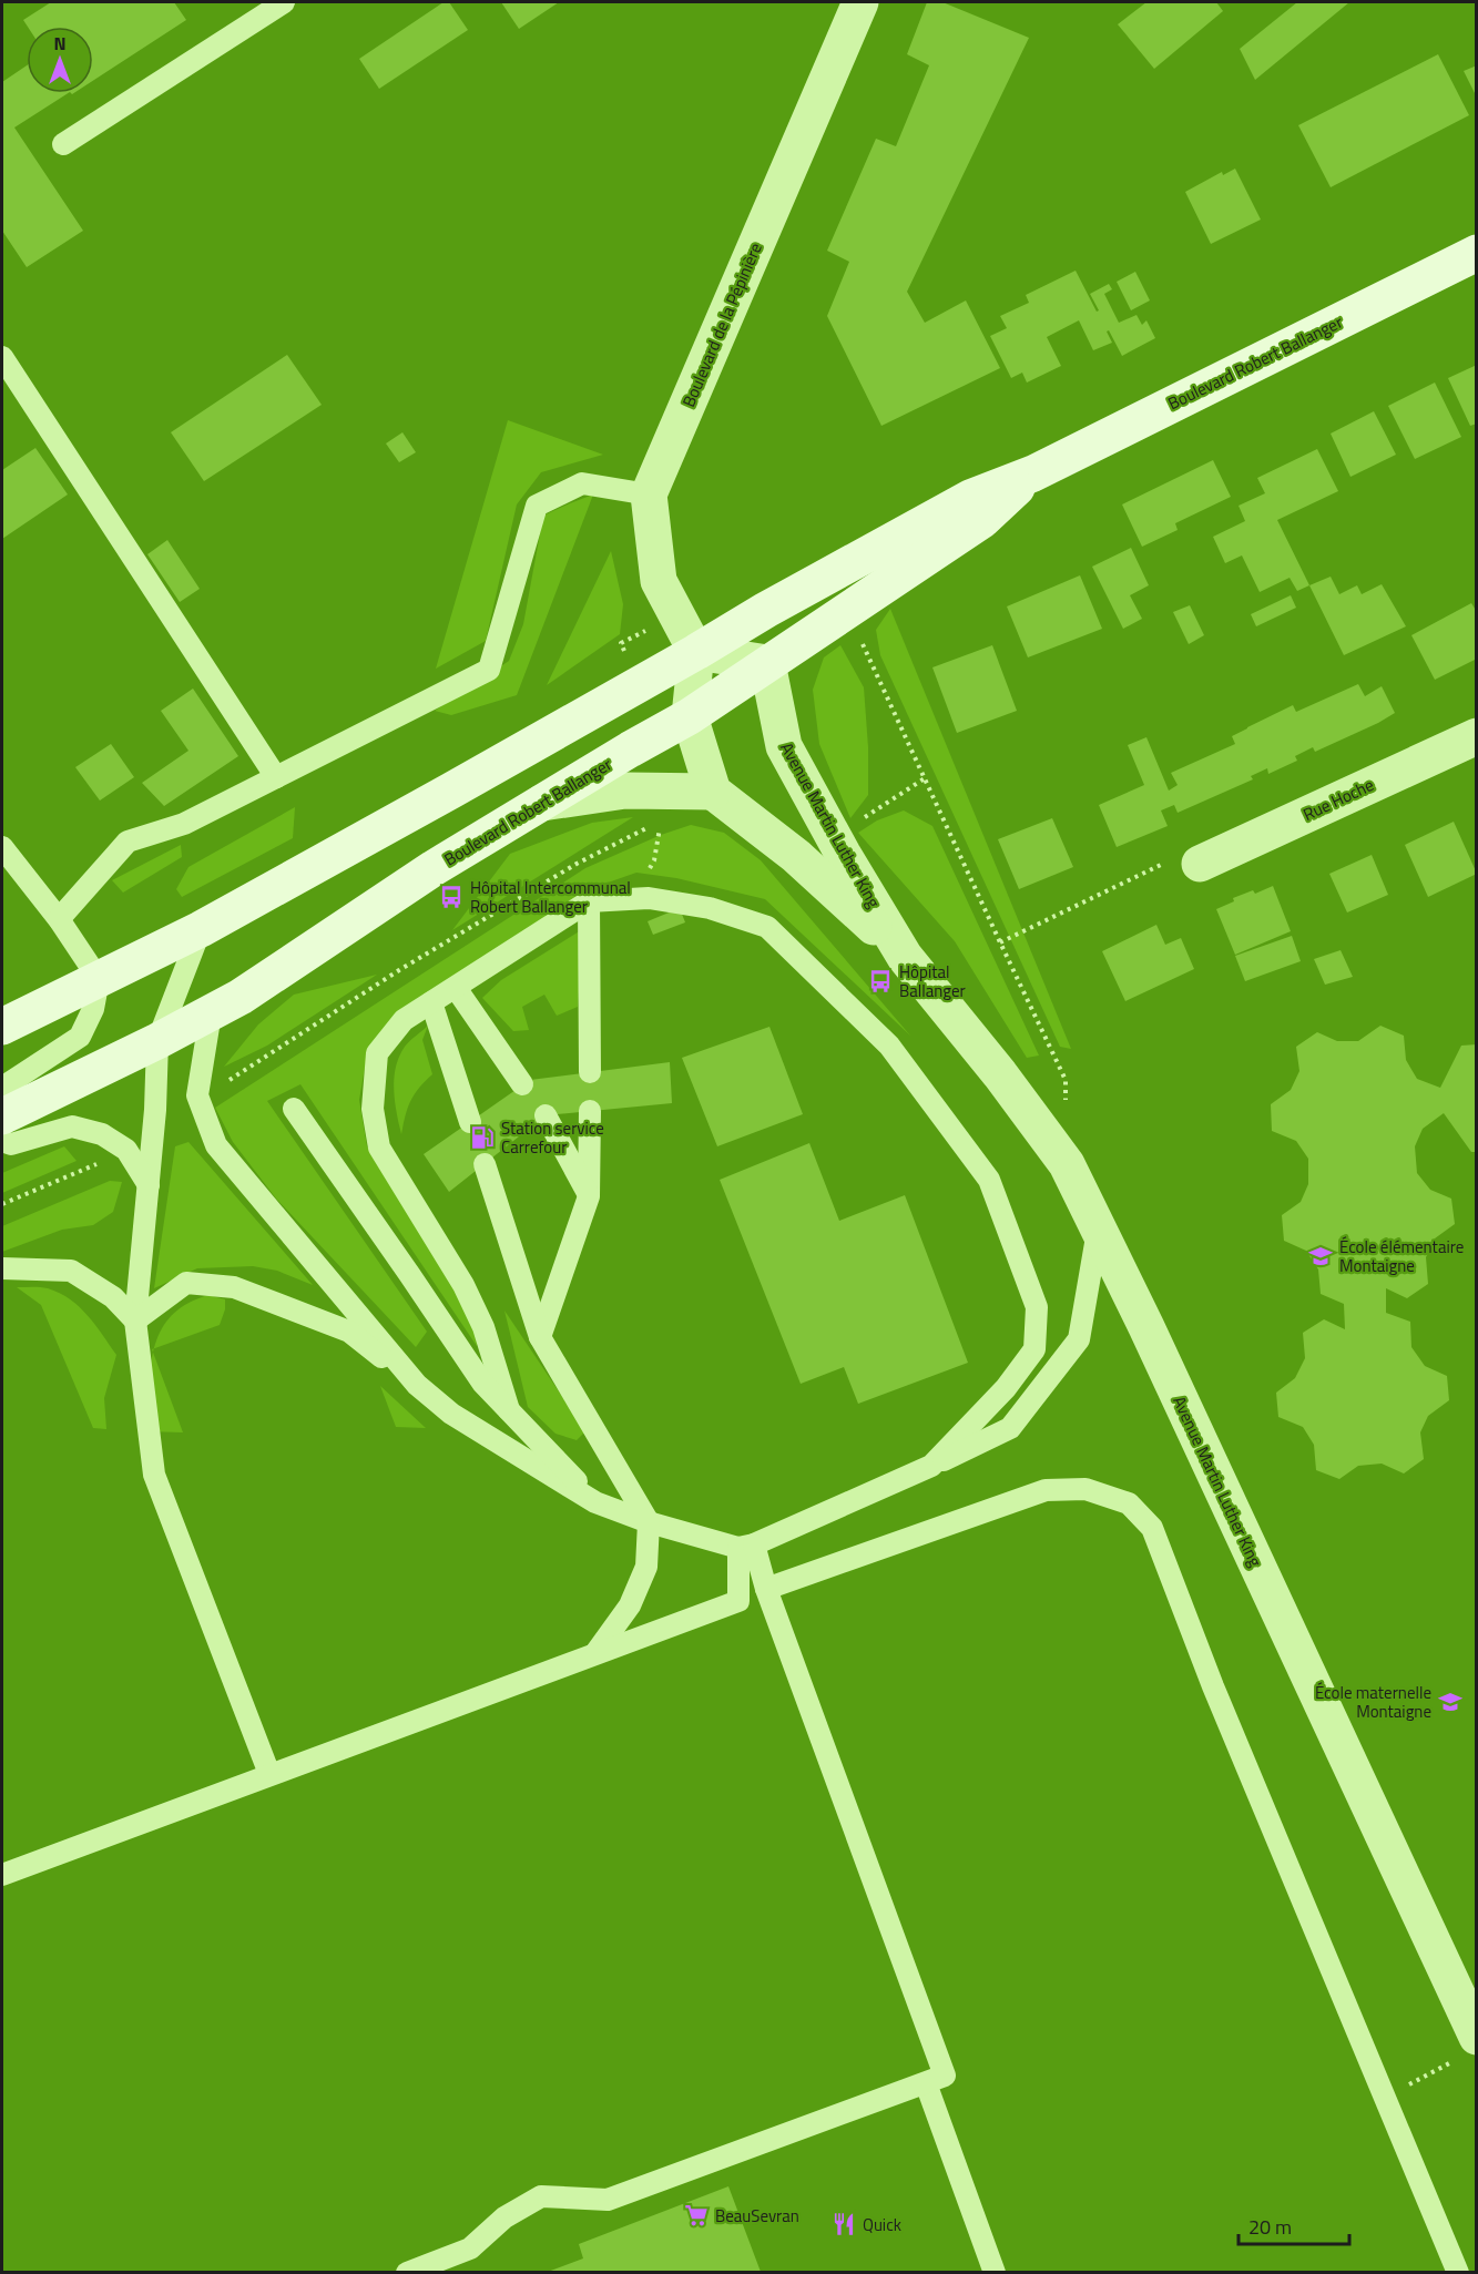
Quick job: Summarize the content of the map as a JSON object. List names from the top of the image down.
{
  "streets": {
    "main road": ["Boulevard Robert Ballanger"],
    "street": ["Boulevard de la Pépinière", "Rue Hoche", "Avenue Martin Luther King"]
  },
  "crossings": [
    ["Boulevard de la Pépinière", "Boulevard Robert Ballanger"],
    ["Boulevard Robert Ballanger", "Avenue Martin Luther King"]
  ],
  "places": {
    "bus stop": ["Hôpital Intercommunal Robert Ballanger", "Hôpital Ballanger"],
    "fuel station": ["Station service Carrefour"],
    "school or university": ["École élémentaire Montaigne", "École maternelle Montaigne"],
    "supermarket": ["BeauSevran"],
    "restaurant": ["Quick"]
  },
  "scale_bar": "20 m",
  "north": "top"
}
